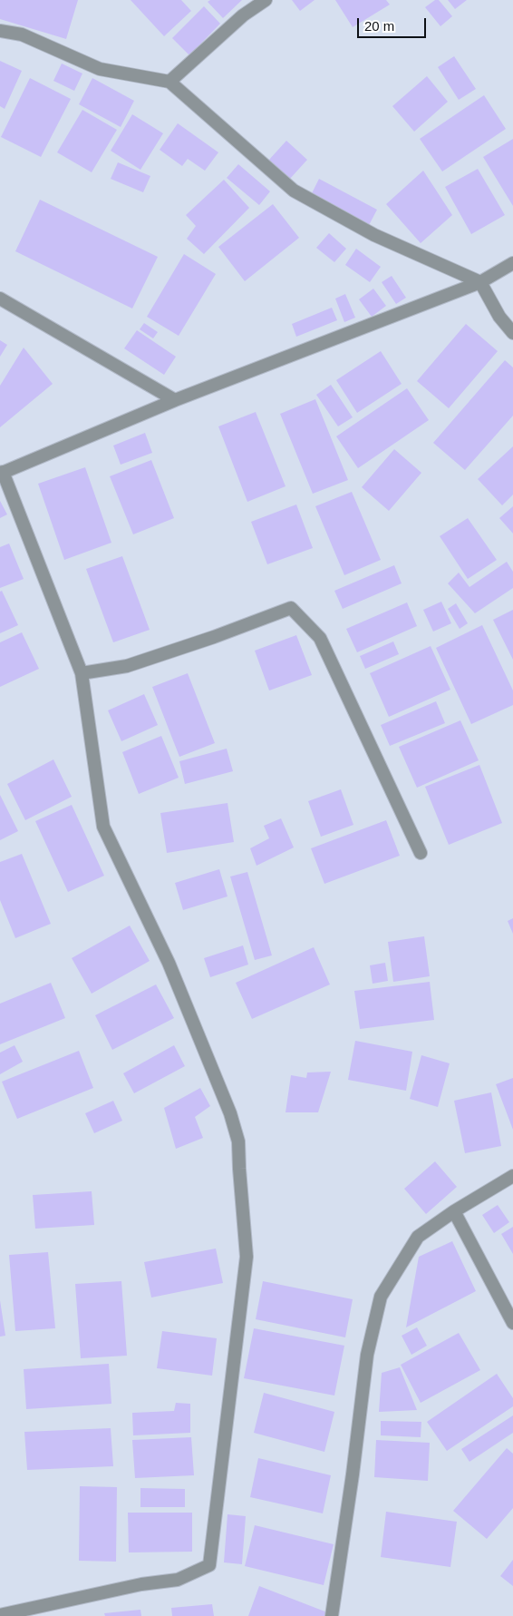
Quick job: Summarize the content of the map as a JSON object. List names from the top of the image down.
{
  "scale_bar": "20 m"
}
